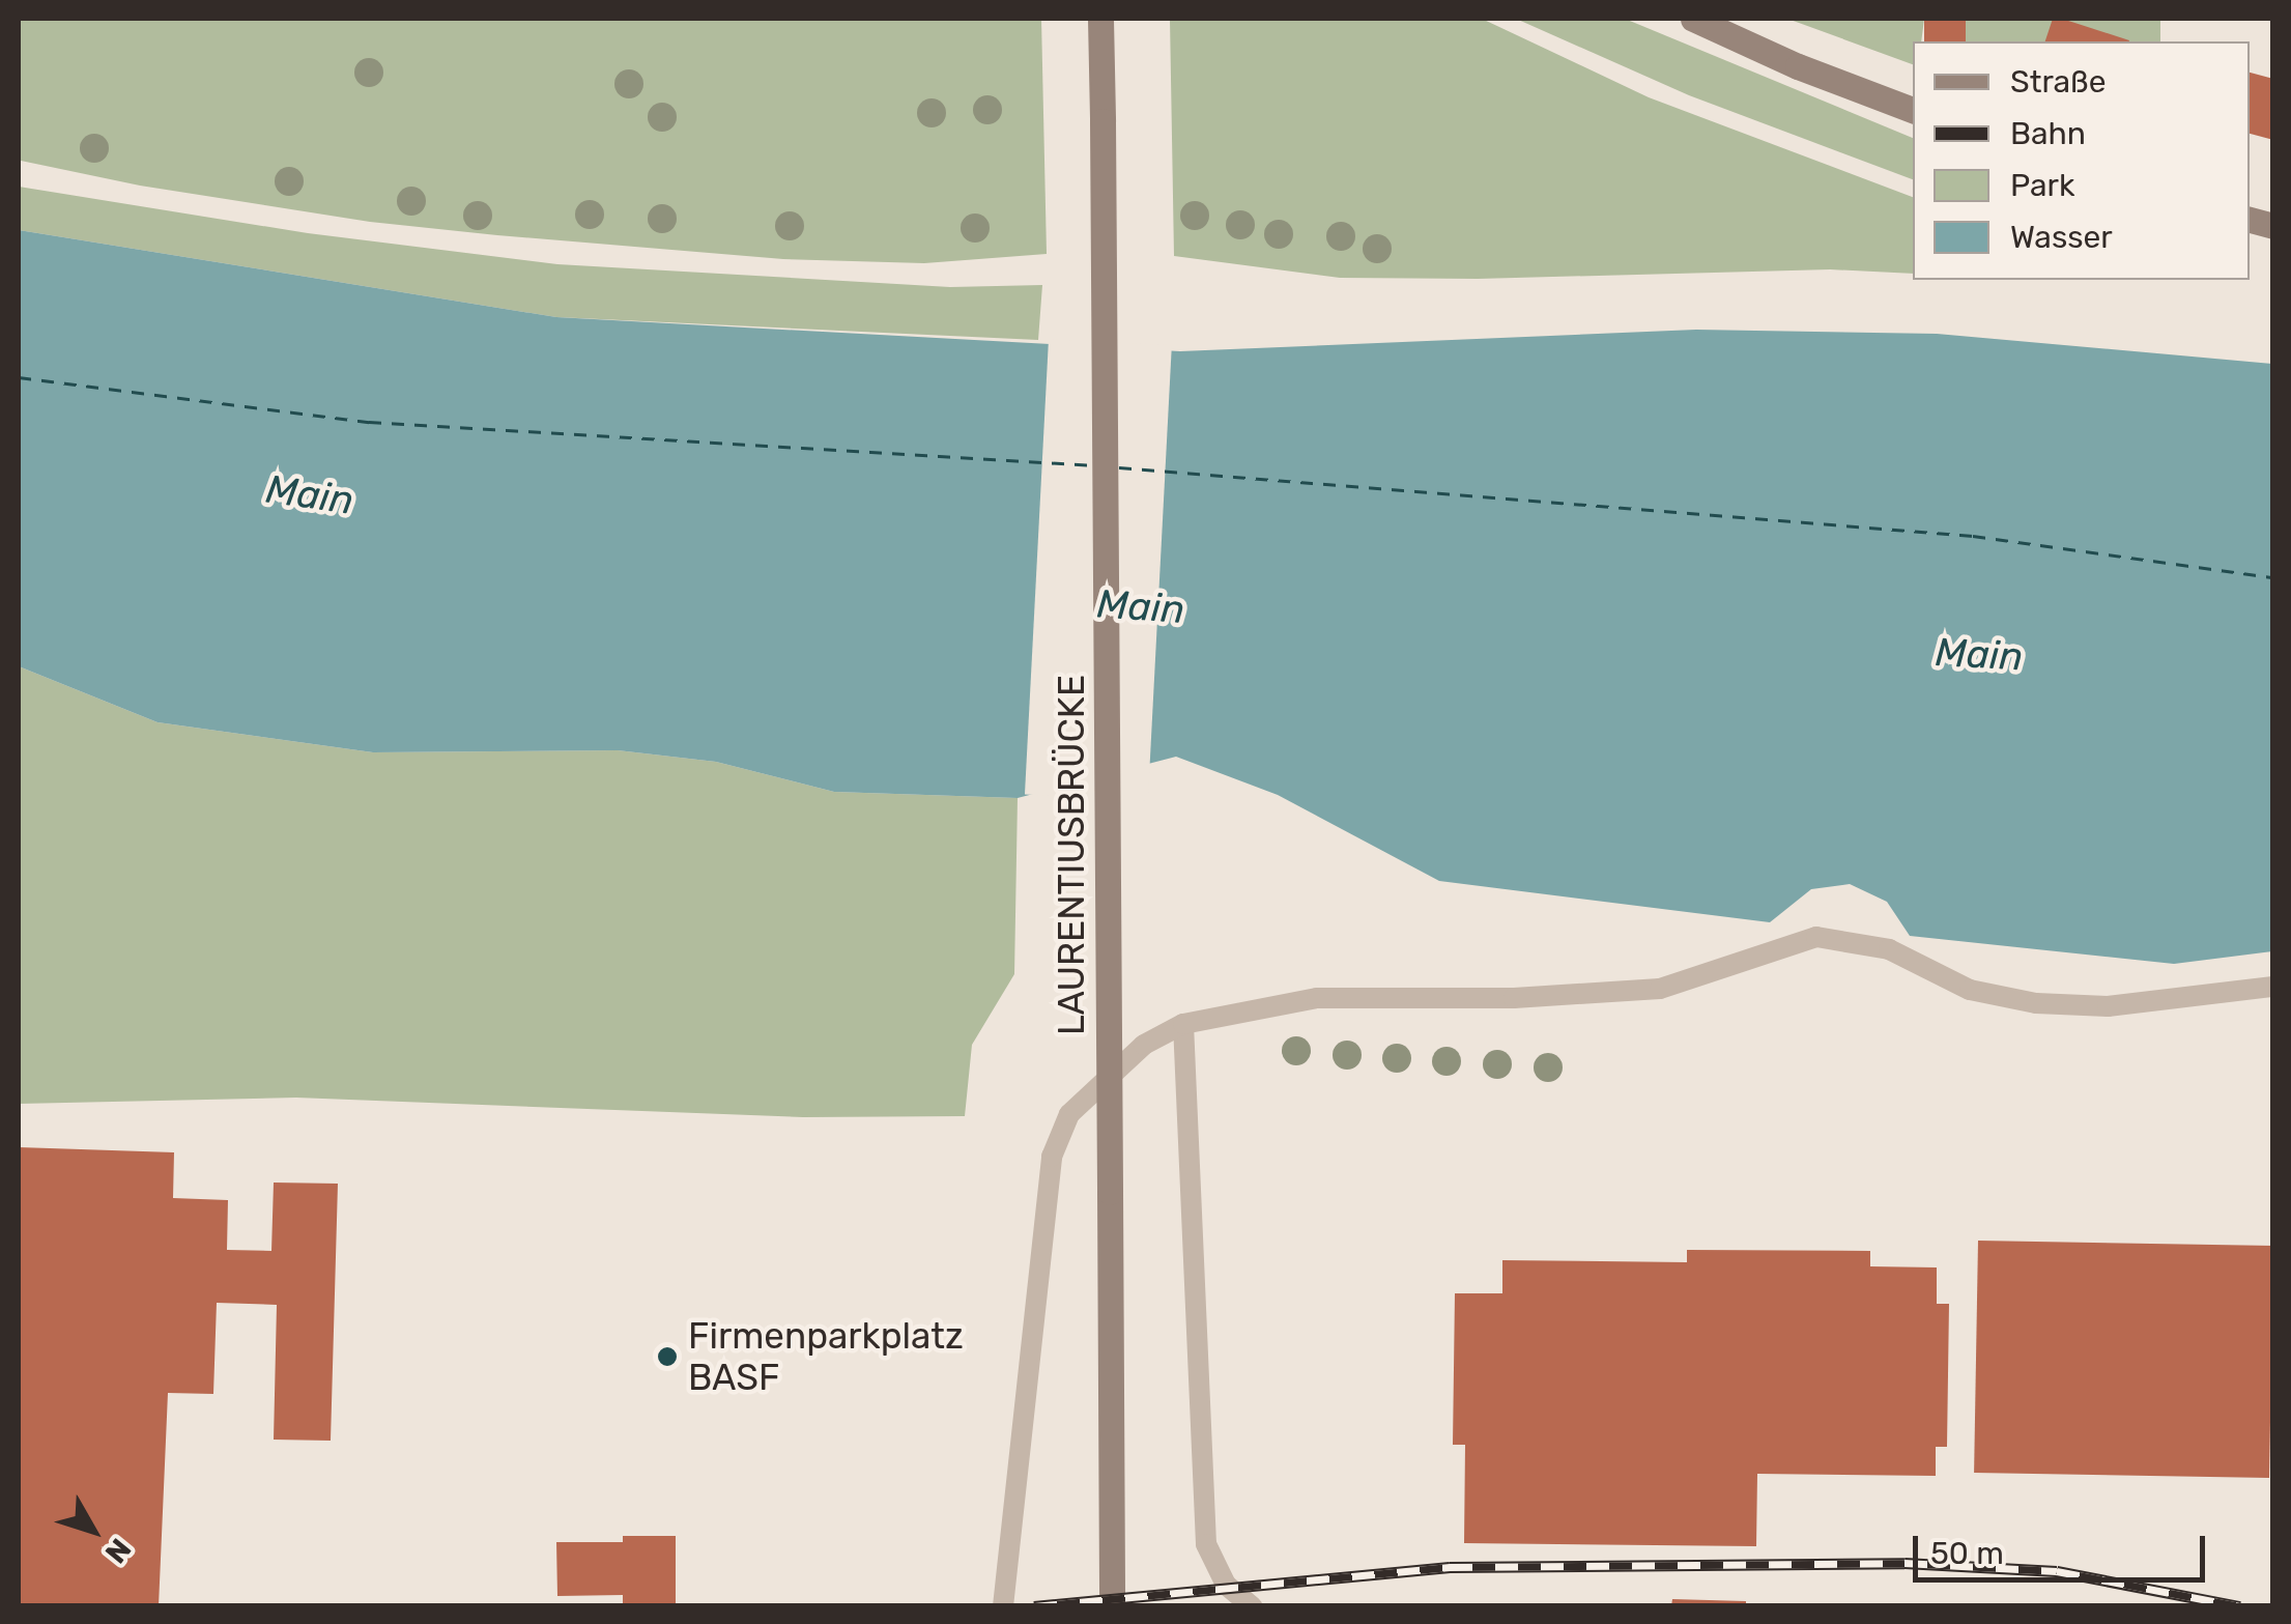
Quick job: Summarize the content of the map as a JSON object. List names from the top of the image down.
{
  "streets": {
    "main road": ["LAURENTIUSBRÜCKE"]
  },
  "water": ["Main"],
  "places": ["Firmenparkplatz BASF"],
  "legend": [
    "Straße",
    "Bahn",
    "Park",
    "Wasser"
  ],
  "scale_bar": "50 m",
  "north": "bottom right"
}
